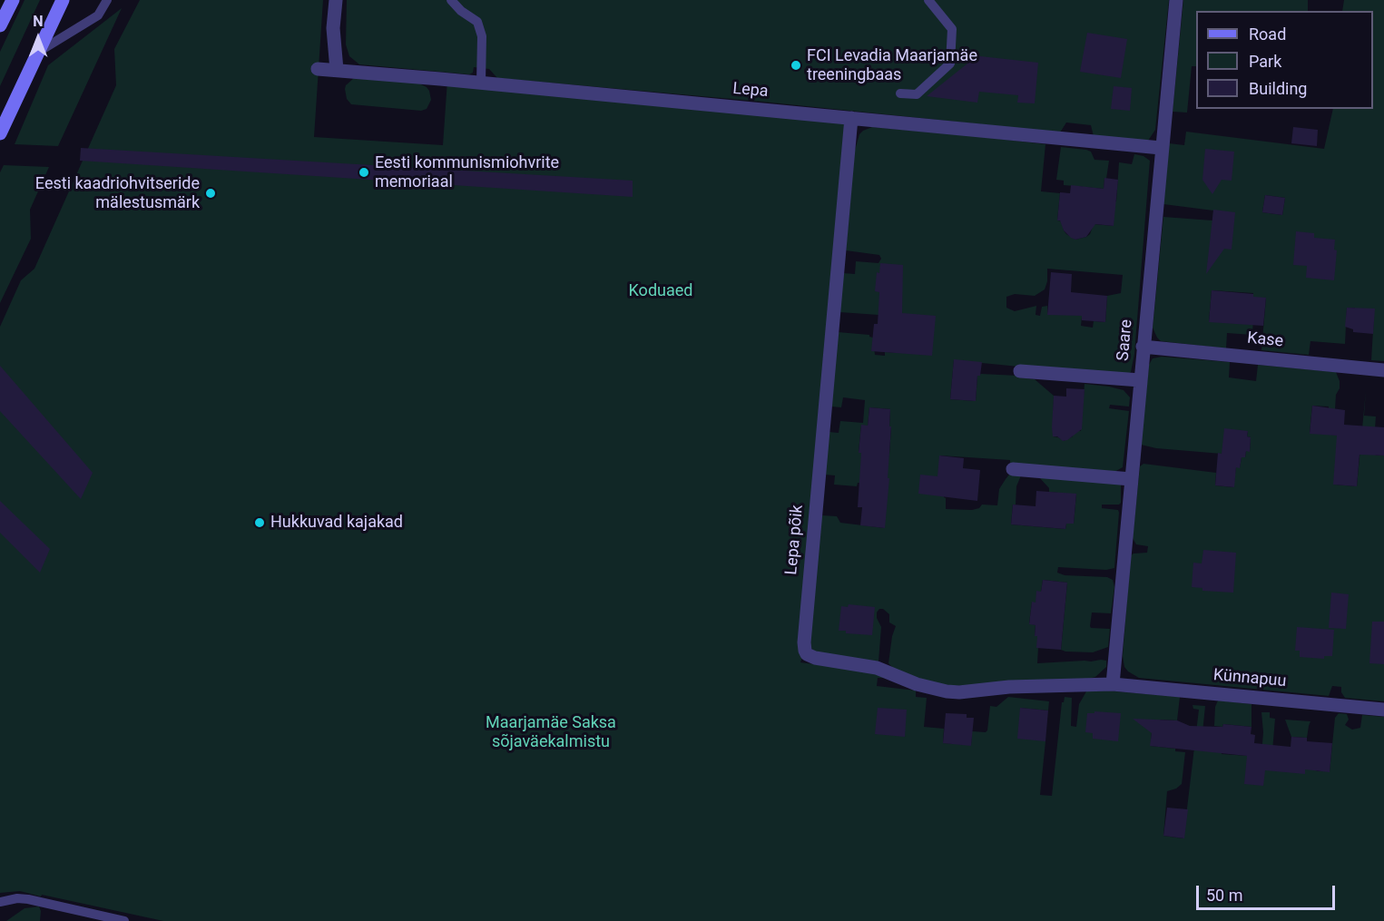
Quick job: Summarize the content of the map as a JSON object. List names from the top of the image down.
{
  "streets": {
    "street": [
      "Lepa",
      "Saare",
      "Kase",
      "Lepa põik",
      "Künnapuu"
    ]
  },
  "crossings": [
    ["Lepa", "Saare"],
    ["Lepa", "Lepa põik"],
    ["Saare", "Kase"],
    ["Saare", "Lepa põik"],
    ["Saare", "Künnapuu"],
    ["Lepa põik", "Künnapuu"]
  ],
  "parks": ["Koduaed", "Maarjamäe Saksa sõjaväekalmistu"],
  "places": [
    "FCI Levadia Maarjamäe treeningbaas",
    "Eesti kommunismiohvrite memoriaal",
    "Eesti kaadriohvitseride mälestusmärk",
    "Hukkuvad kajakad"
  ],
  "legend": ["Road", "Park", "Building"],
  "scale_bar": "50 m",
  "north": "top"
}
